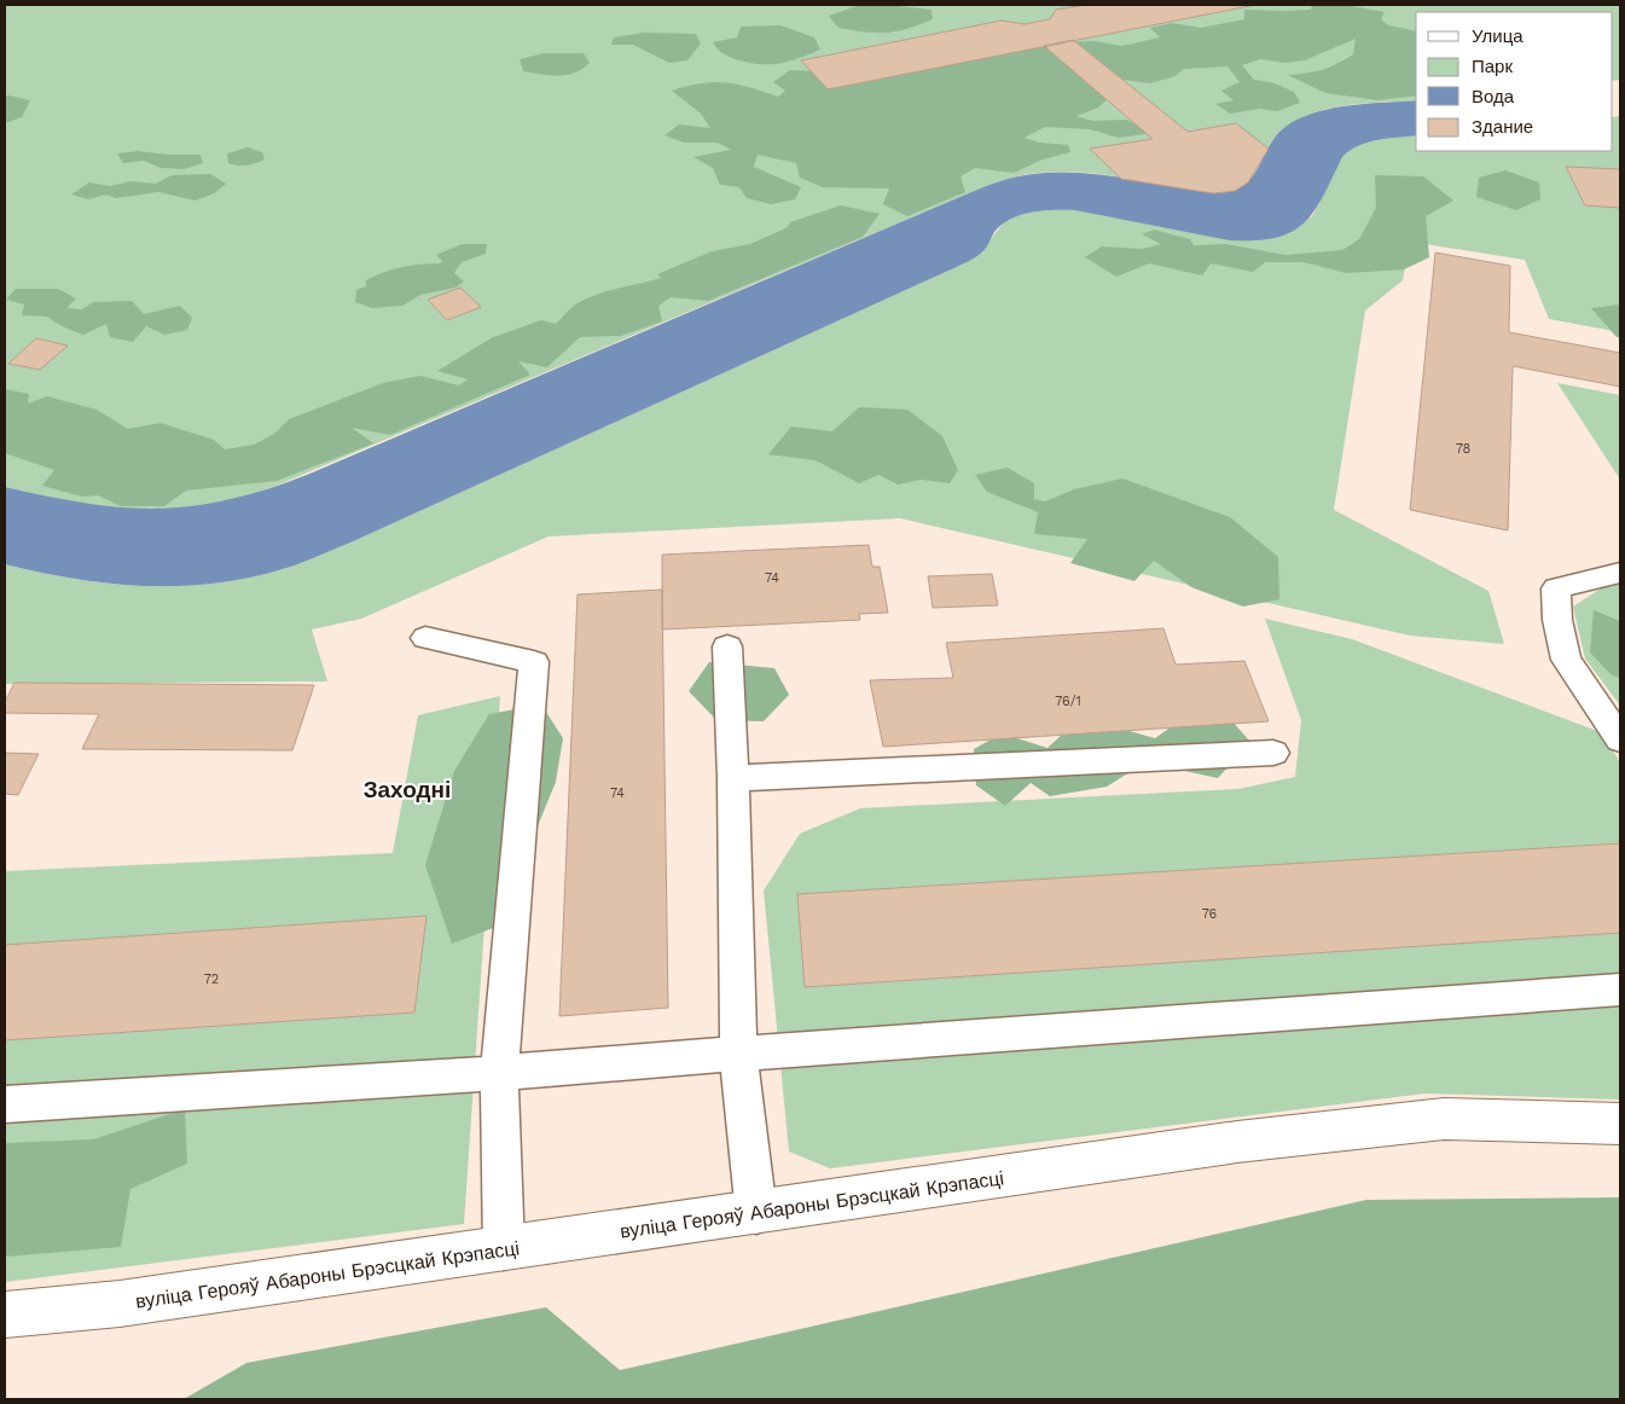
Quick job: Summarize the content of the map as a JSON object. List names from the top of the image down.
{
  "streets": {
    "main road": ["вуліца Герояў Абароны Брэсцкай Крэпасці"]
  },
  "districts": ["Заходні"],
  "house_numbers": [
    "78",
    "74",
    "76/1",
    "74",
    "76",
    "72"
  ],
  "legend": [
    "Улица",
    "Парк",
    "Вода",
    "Здание"
  ]
}
